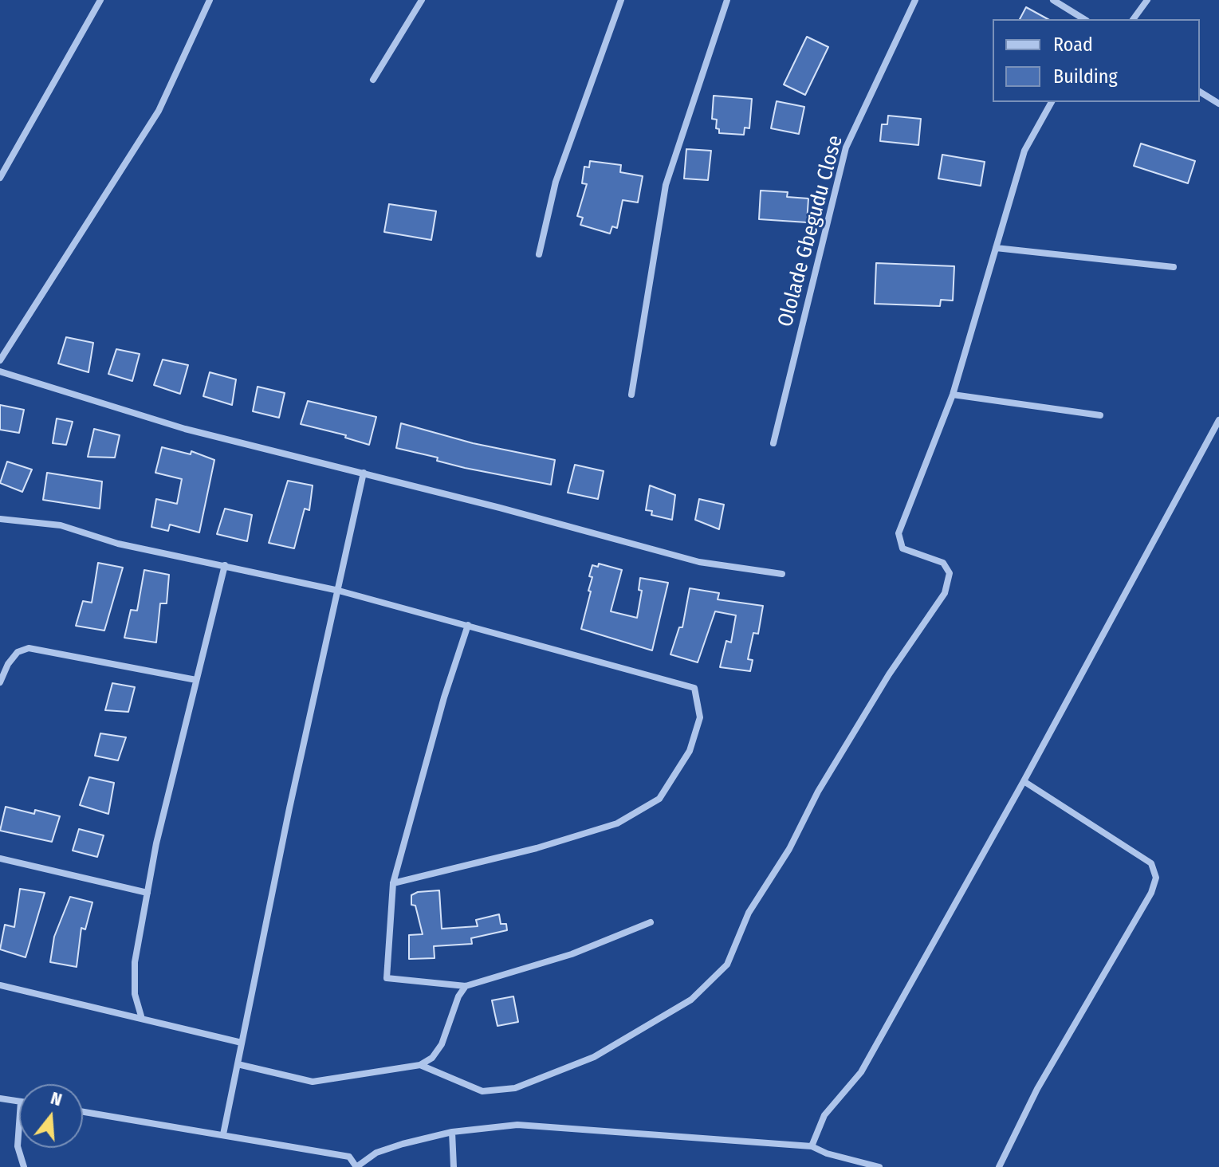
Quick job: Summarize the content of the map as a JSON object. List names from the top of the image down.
{
  "streets": {
    "street": ["Ololade Gbegudu Close"]
  },
  "legend": ["Road", "Building"],
  "north": "top"
}
